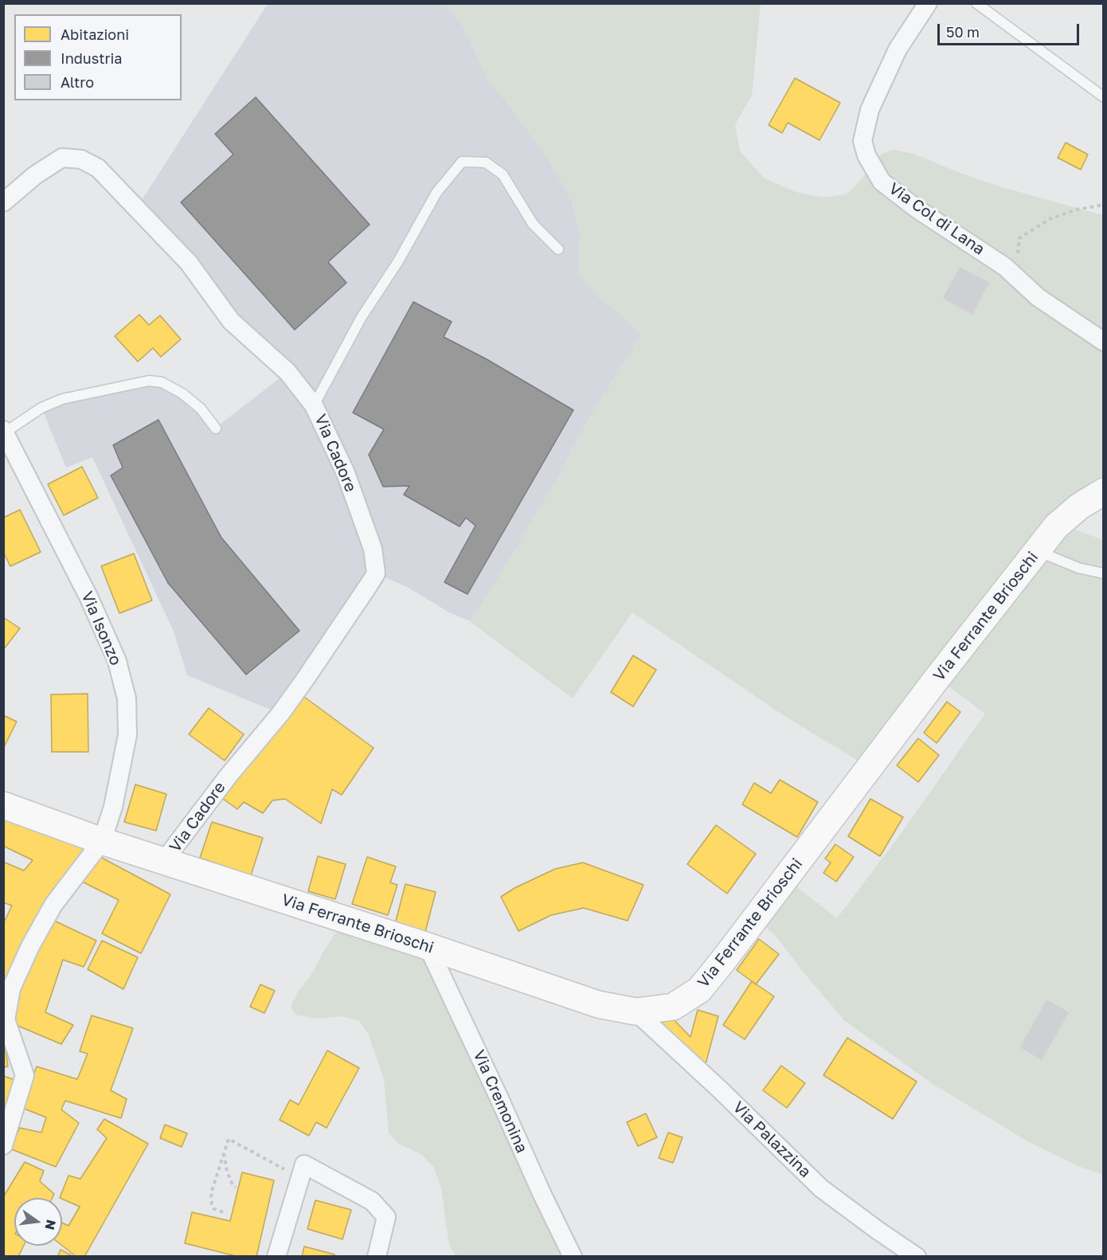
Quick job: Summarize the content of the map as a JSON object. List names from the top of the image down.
{
  "streets": {
    "street": [
      "Via Col di Lana",
      "Via Cadore",
      "Via Ferrante Brioschi",
      "Via Isonzo",
      "Via Cremonina",
      "Via Palazzina"
    ]
  },
  "crossings": [
    ["Via Cadore", "Via Ferrante Brioschi"],
    ["Via Ferrante Brioschi", "Via Isonzo"],
    ["Via Ferrante Brioschi", "Via Cremonina"],
    ["Via Ferrante Brioschi", "Via Palazzina"]
  ],
  "legend": ["Abitazioni", "Industria", "Altro"],
  "scale_bar": "50 m",
  "north": "right"
}
